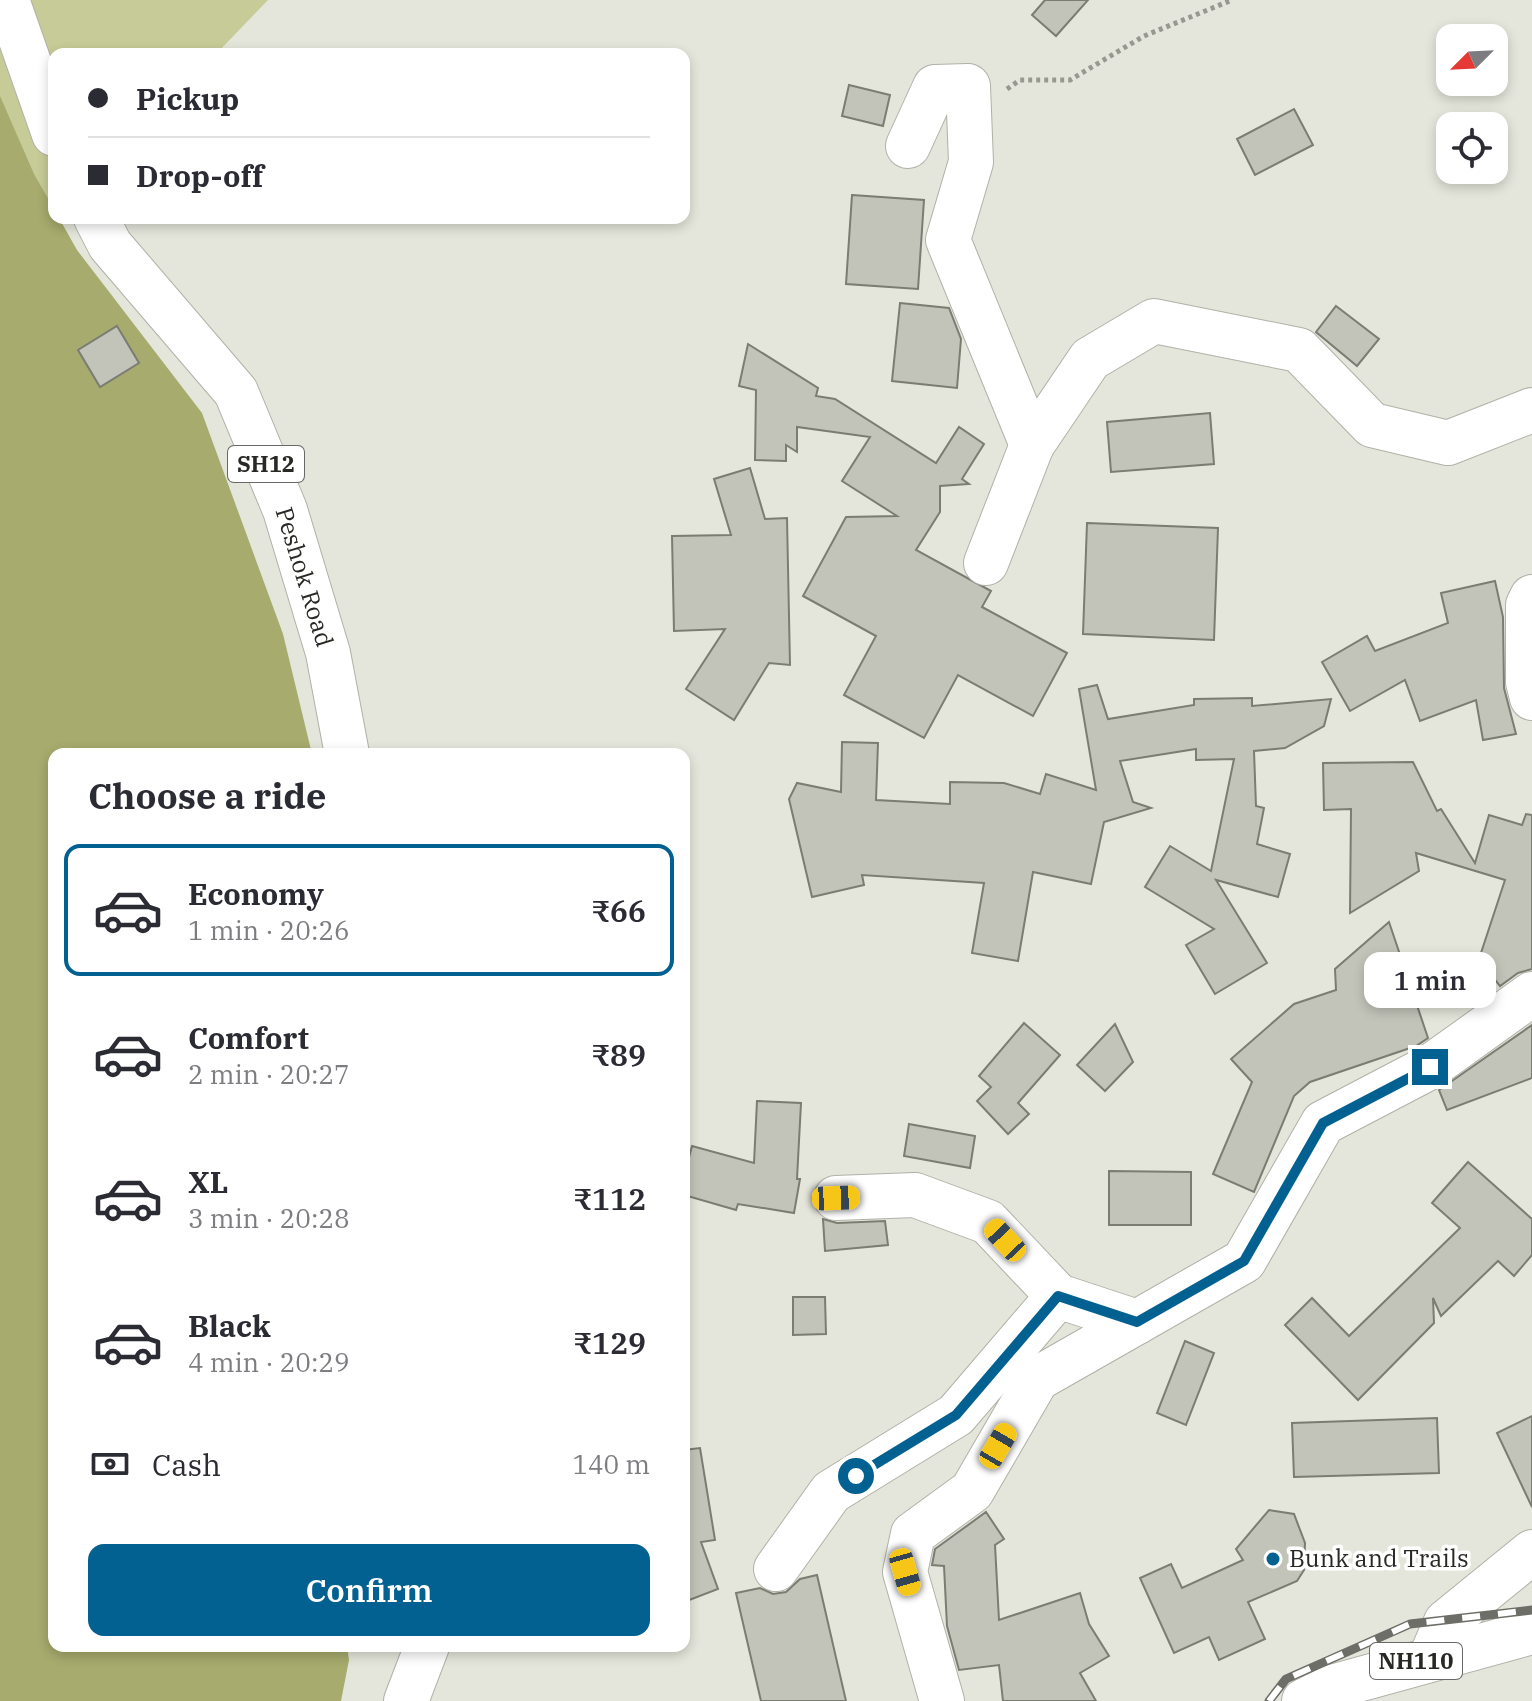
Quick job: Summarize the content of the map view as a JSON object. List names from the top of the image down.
{
  "streets": {
    "main road": ["SH12", "Peshok Road", "NH110"]
  },
  "places": ["Bunk and Trails"],
  "north": "bottom left",
  "page": {
    "banner": ["Pickup", "Drop-off"],
    "heading": "Choose a ride",
    "list": [
      {
        "name": "Economy",
        "note": "1 min · 20:26",
        "value": "₹66"
      },
      {
        "name": "Comfort",
        "note": "2 min · 20:27",
        "value": "₹89"
      },
      {
        "name": "XL",
        "note": "3 min · 20:28",
        "value": "₹112"
      },
      {
        "name": "Black",
        "note": "4 min · 20:29",
        "value": "₹129"
      }
    ],
    "bubble": "1 min",
    "pay": ["Cash", "140 m"],
    "buttons": "Confirm"
  }
}
